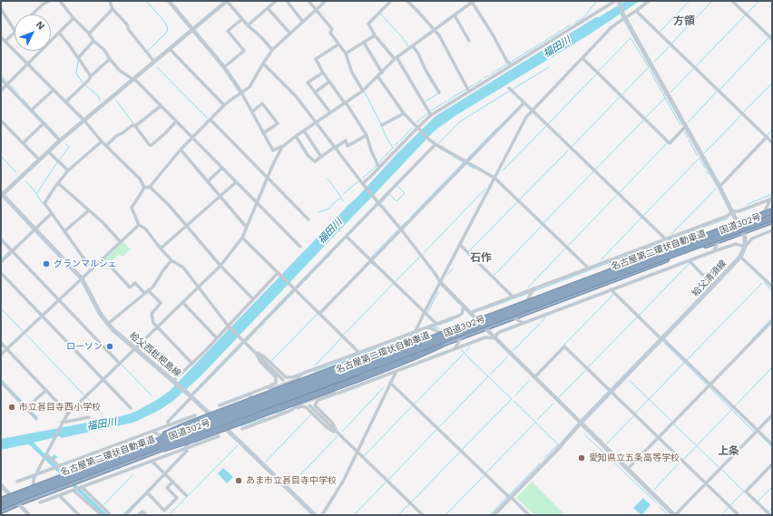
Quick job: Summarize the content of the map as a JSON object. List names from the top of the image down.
{
  "streets": {
    "highway": ["国道302号", "名古屋第二環状自動車道"],
    "main road": ["給父清須線", "給父西枇杷島線"]
  },
  "crossings": [
    ["国道302号", "名古屋第二環状自動車道"],
    ["国道302号", "給父西枇杷島線"]
  ],
  "districts": ["方領", "石作", "上条"],
  "water": ["福田川"],
  "places": [
    "グランマルシェ",
    "ローソン",
    "市立甚目寺西小学校",
    "愛知県立五条高等学校",
    "あま市立甚目寺中学校"
  ],
  "north": "top right"
}
